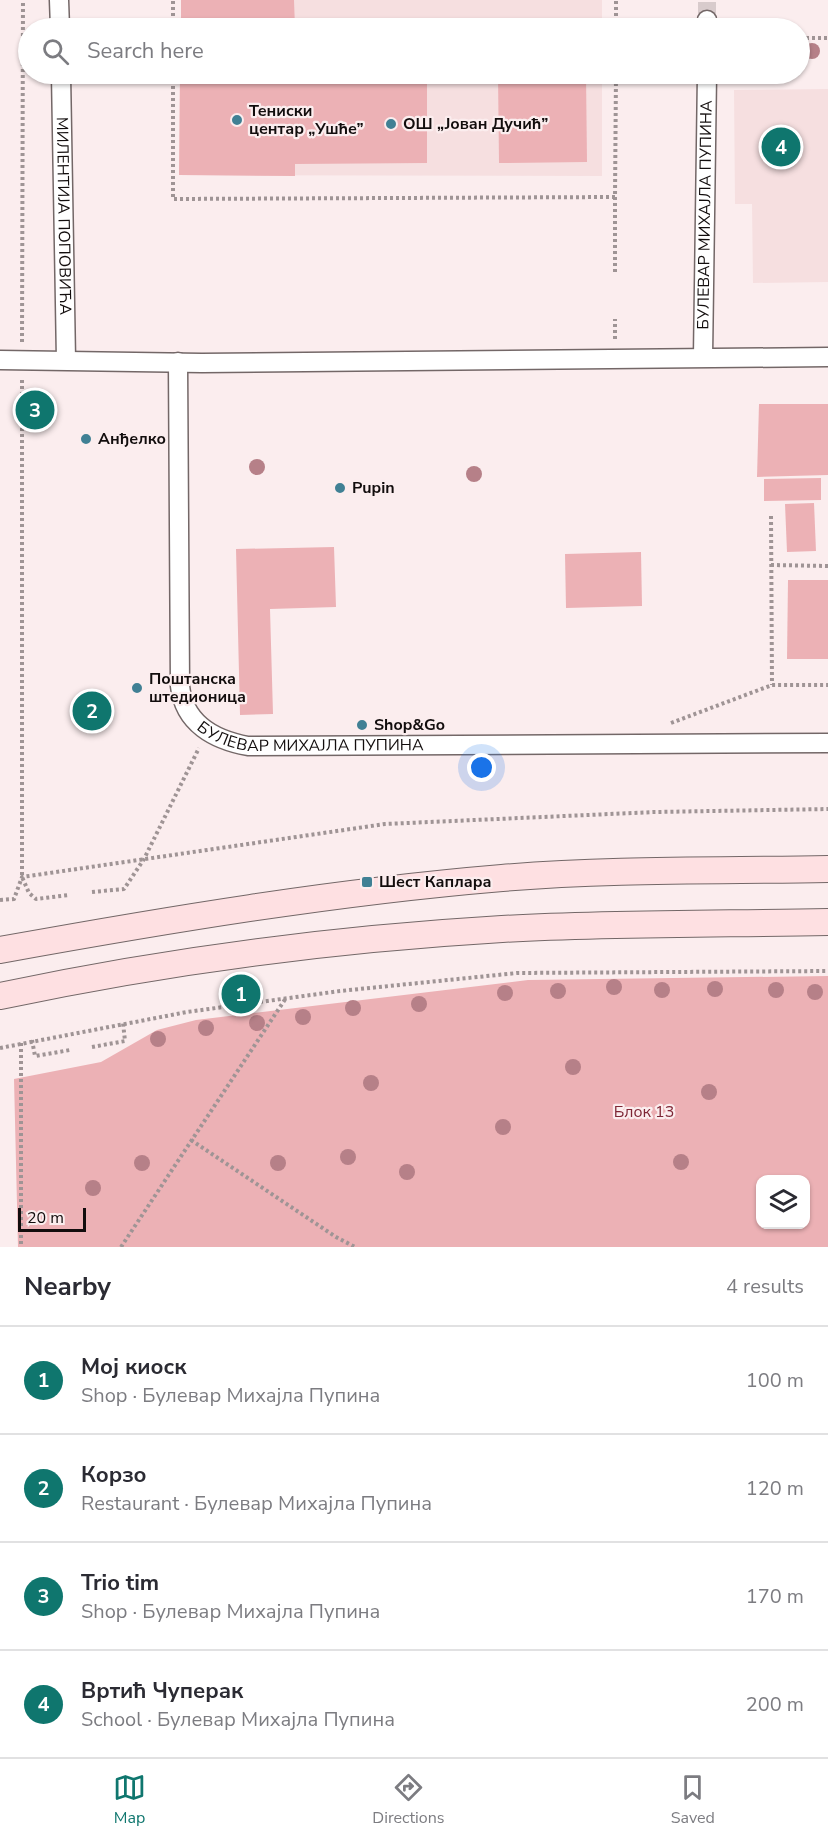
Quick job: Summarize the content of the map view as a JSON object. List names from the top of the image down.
{
  "streets": {
    "street": ["БУЛЕВАР МИХАЈЛА ПУПИНА", "МИЛЕНТИЈА ПОПОВИЋА"]
  },
  "parks": ["Блок 13"],
  "places": {
    "other": [
      "Тениски центар „Ушће”",
      "ОШ „Јован Дучић”",
      "Анђелко",
      "Pupin",
      "Поштанска штедионица",
      "Shop&Go"
    ],
    "transit": ["Шест Каплара"]
  },
  "scale_bar": "20 m",
  "page": {
    "search": "Search here",
    "pins": [
      "4",
      "3",
      "2",
      "1"
    ],
    "scale": "20 m",
    "heading": ["Nearby", "4 results"],
    "list": [
      {
        "mark": "1",
        "name": "Мој киоск",
        "note": "Shop · Булевар Михајла Пупина",
        "value": "100 m"
      },
      {
        "mark": "2",
        "name": "Корзо",
        "note": "Restaurant · Булевар Михајла Пупина",
        "value": "120 m"
      },
      {
        "mark": "3",
        "name": "Trio tim",
        "note": "Shop · Булевар Михајла Пупина",
        "value": "170 m"
      },
      {
        "mark": "4",
        "name": "Вртић Чуперак",
        "note": "School · Булевар Михајла Пупина",
        "value": "200 m"
      }
    ],
    "nav": ["Map", "Directions", "Saved"]
  }
}
